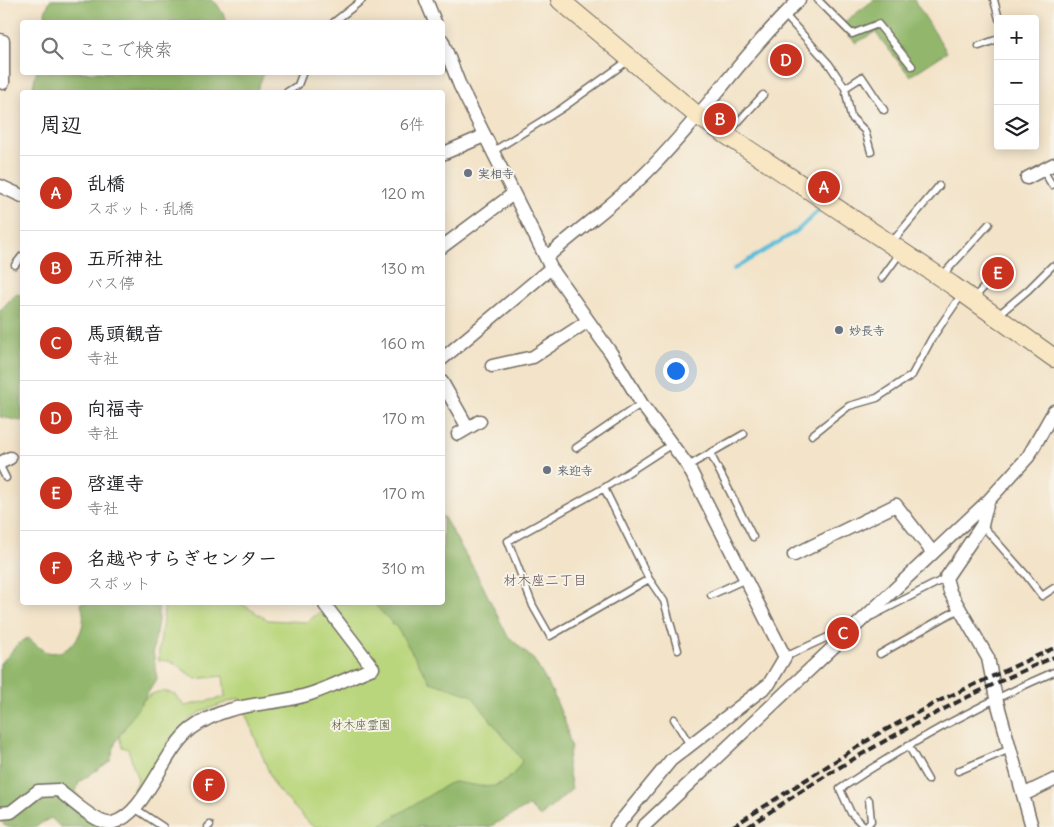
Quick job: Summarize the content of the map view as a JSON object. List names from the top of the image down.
{
  "districts": ["材木座二丁目"],
  "parks": ["材木座霊園"],
  "places": ["実相寺", "妙長寺", "来迎寺"],
  "page": {
    "map_buttons": ["+", "−"],
    "search": "ここで検索",
    "pins": [
      "D",
      "B",
      "A",
      "E",
      "C",
      "F"
    ],
    "heading": ["周辺", "6件"],
    "list": [
      {
        "mark": "A",
        "name": "乱橋",
        "note": "スポット · 乱橋",
        "value": "120 m"
      },
      {
        "mark": "B",
        "name": "五所神社",
        "note": "バス停",
        "value": "130 m"
      },
      {
        "mark": "C",
        "name": "馬頭観音",
        "note": "寺社",
        "value": "160 m"
      },
      {
        "mark": "D",
        "name": "向福寺",
        "note": "寺社",
        "value": "170 m"
      },
      {
        "mark": "E",
        "name": "啓運寺",
        "note": "寺社",
        "value": "170 m"
      },
      {
        "mark": "F",
        "name": "名越やすらぎセンター",
        "note": "スポット",
        "value": "310 m"
      }
    ]
  }
}
